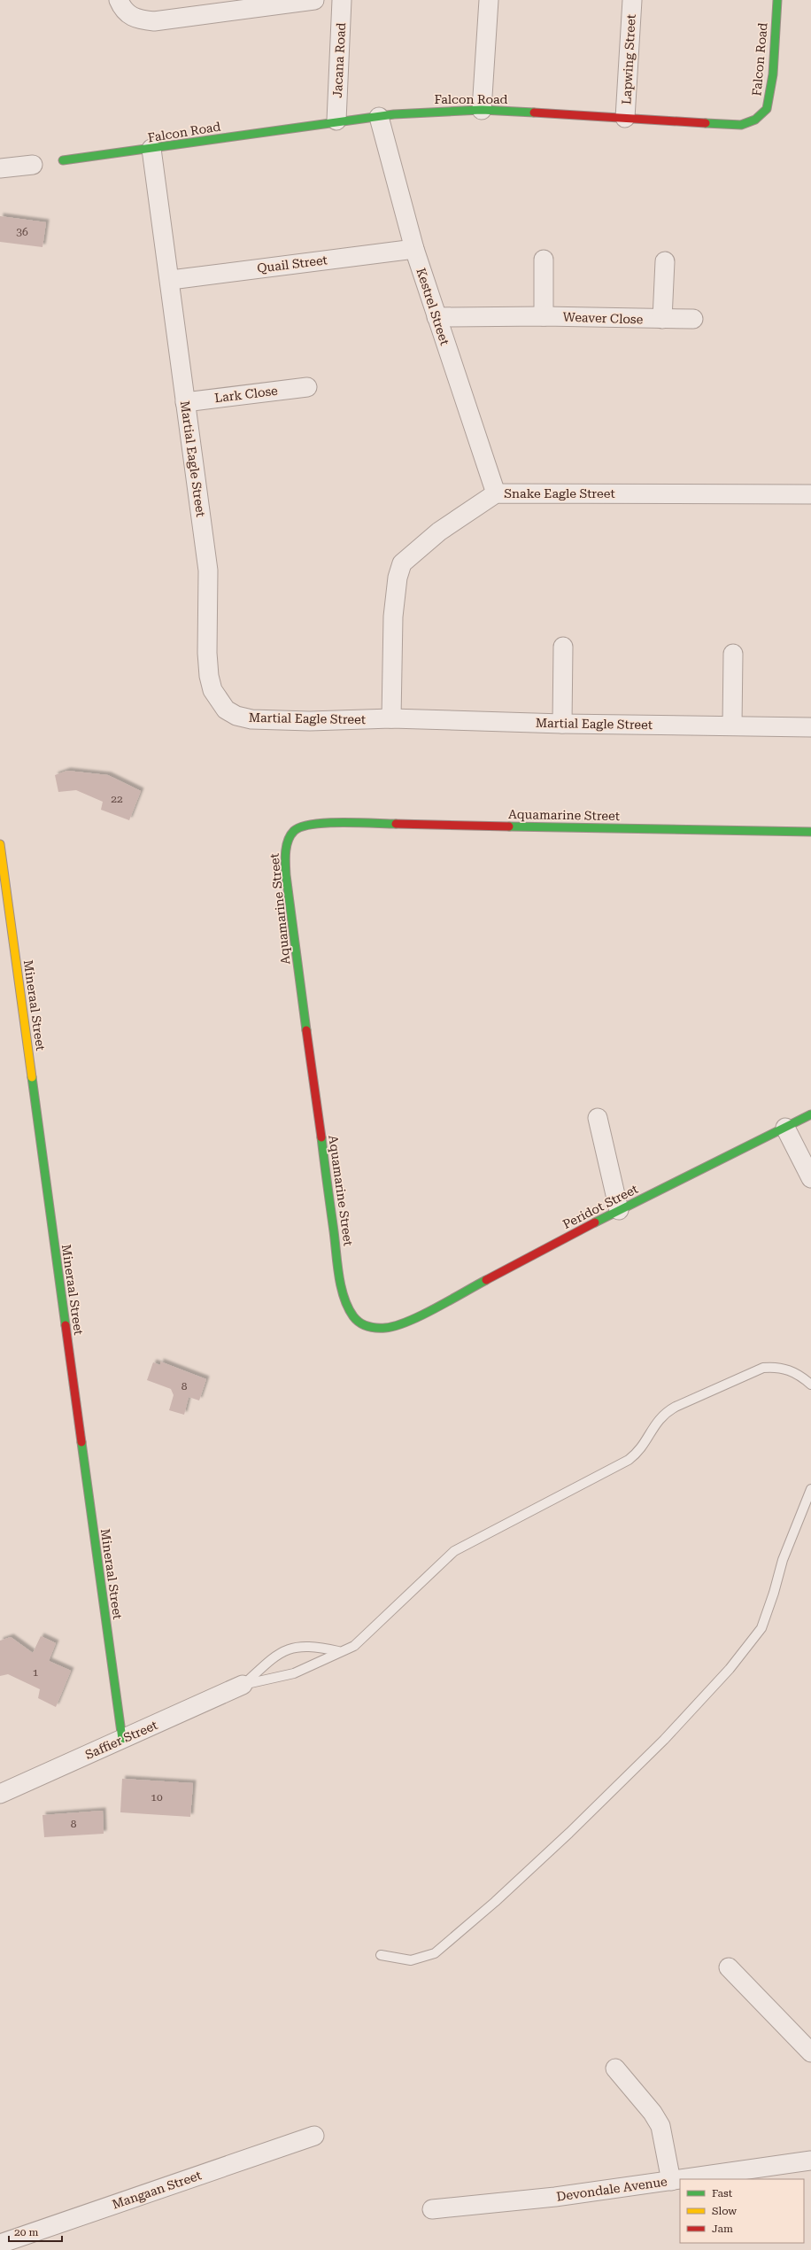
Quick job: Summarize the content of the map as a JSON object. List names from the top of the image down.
{
  "streets": {
    "street": [
      "Lapwing Street",
      "Falcon Road",
      "Jacana Road",
      "Quail Street",
      "Kestrel Street",
      "Weaver Close",
      "Lark Close",
      "Martial Eagle Street",
      "Snake Eagle Street",
      "Aquamarine Street",
      "Mineraal Street",
      "Peridot Street",
      "Saffier Street",
      "Devondale Avenue",
      "Mangaan Street"
    ]
  },
  "crossings": [
    ["Lapwing Street", "Falcon Road"],
    ["Falcon Road", "Jacana Road"],
    ["Falcon Road", "Kestrel Street"],
    ["Falcon Road", "Martial Eagle Street"],
    ["Quail Street", "Kestrel Street"],
    ["Quail Street", "Martial Eagle Street"],
    ["Kestrel Street", "Weaver Close"],
    ["Kestrel Street", "Snake Eagle Street"],
    ["Lark Close", "Martial Eagle Street"],
    ["Martial Eagle Street", "Snake Eagle Street"],
    ["Aquamarine Street", "Peridot Street"],
    ["Mineraal Street", "Saffier Street"]
  ],
  "house_numbers": [
    "36",
    "22",
    "8",
    "1",
    "10",
    "8"
  ],
  "legend": ["Fast", "Slow", "Jam"],
  "scale_bar": "20 m"
}
